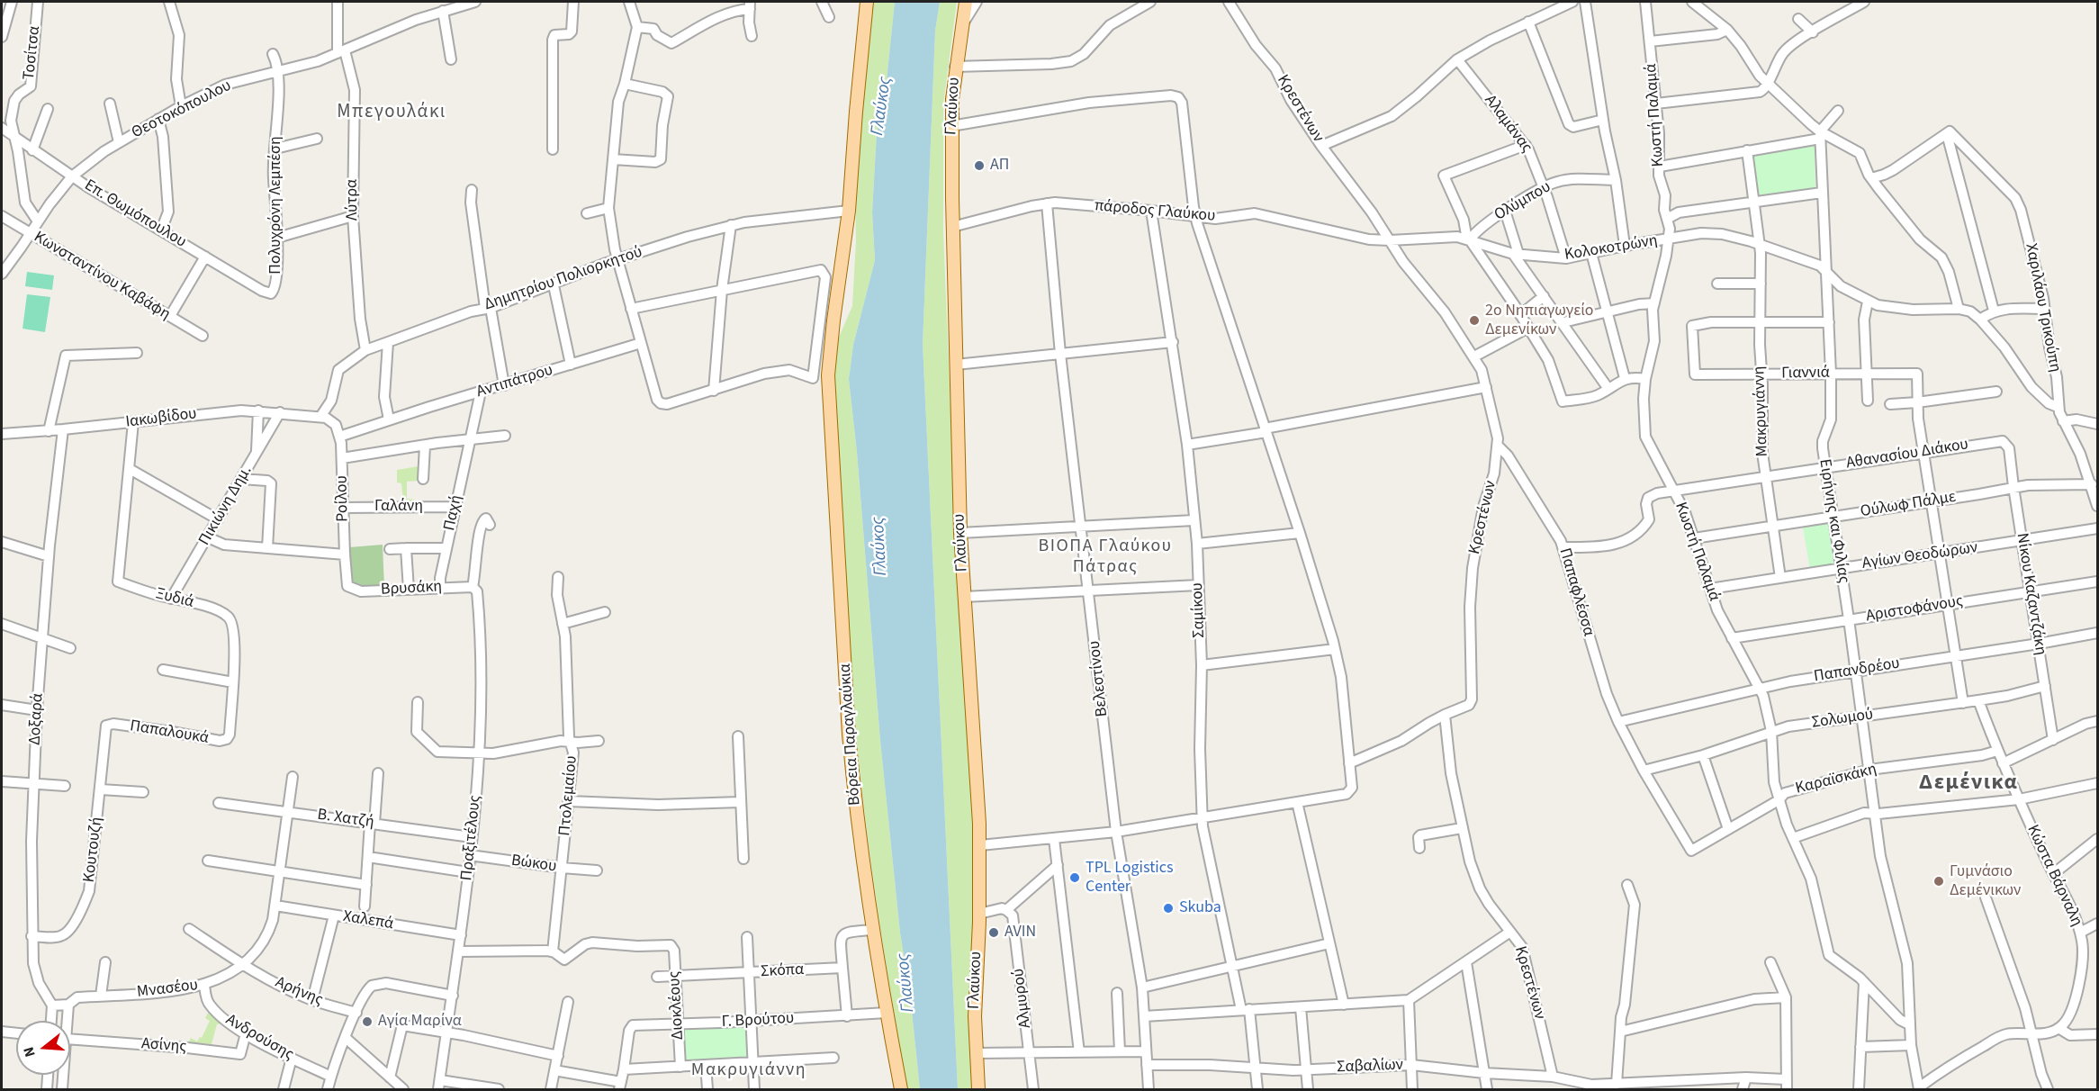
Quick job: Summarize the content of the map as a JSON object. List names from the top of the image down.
{
  "streets": {
    "main road": ["Γλαύκου", "Βόρεια Παραγλαύκια"],
    "street": [
      "Τοσίτσα",
      "Κρεστένων",
      "Θεοτοκόπουλου",
      "Κωστή Παλαμά",
      "Αλαμάνας",
      "Λύτρα",
      "Ολύμπου",
      "Πολυχρόνη Λεμπέση",
      "πάροδος Γλαύκου",
      "Επ. Θωμόπουλου",
      "Κολοκοτρώνη",
      "Κωνσταντίνου Καβάφη",
      "Δημητρίου Πολιορκητού",
      "Χαριλάου Τρικούπη",
      "Γιαννιά",
      "Αντιπάτρου",
      "Μακρυγιάννη",
      "Ιακωβίδου",
      "Αθανασίου Διάκου",
      "Ροίλου",
      "Ούλωφ Πάλμε",
      "Πικιώνη Δημ.",
      "Γαλάνη",
      "Παχή",
      "Ειρήνης και Φιλίας",
      "Αγίων Θεοδώρων",
      "Βρυσάκη",
      "Παπαφλέσσα",
      "Νίκου Καζαντζάκη",
      "Ξυδιά",
      "Αριστοφάνους",
      "Σαμίκου",
      "Παπανδρέου",
      "Βελεστίνου",
      "Δοξαρά",
      "Σολωμού",
      "Παπαλουκά",
      "Καραϊσκάκη",
      "Πτολεμαίου",
      "Β. Χατζή",
      "Πραξιτέλους",
      "Κουτουζή",
      "Βώκου",
      "Κώστα Βάρναλη",
      "Χαλεπά",
      "Σκόπα",
      "Μνασέου",
      "Αρήνης",
      "Αλμυρού",
      "Διοκλέους",
      "Γ. Βρούτου",
      "Ανδρούσης",
      "Ασίνης",
      "Σαβαλίων"
    ]
  },
  "crossings": [
    ["Τοσίτσα", "Θεοτοκόπουλου"],
    ["Τοσίτσα", "Επ. Θωμόπουλου"],
    ["Γλαύκου", "πάροδος Γλαύκου"],
    ["Κρεστένων", "πάροδος Γλαύκου"],
    ["Κρεστένων", "Κολοκοτρώνη"],
    ["Κρεστένων", "Παπαφλέσσα"],
    ["Κρεστένων", "Σαβαλίων"],
    ["Θεοτοκόπουλου", "Λύτρα"],
    ["Θεοτοκόπουλου", "Πολυχρόνη Λεμπέση"],
    ["Θεοτοκόπουλου", "Επ. Θωμόπουλου"],
    ["Θεοτοκόπουλου", "Κωνσταντίνου Καβάφη"],
    ["Κωστή Παλαμά", "Κολοκοτρώνη"],
    ["Κωστή Παλαμά", "Αθανασίου Διάκου"],
    ["Κωστή Παλαμά", "Ούλωφ Πάλμε"],
    ["Κωστή Παλαμά", "Ειρήνης και Φιλίας"],
    ["Κωστή Παλαμά", "Αγίων Θεοδώρων"],
    ["Κωστή Παλαμά", "Αριστοφάνους"],
    ["Κωστή Παλαμά", "Παπανδρέου"],
    ["Κωστή Παλαμά", "Σολωμού"],
    ["Κωστή Παλαμά", "Καραϊσκάκη"],
    ["Αλαμάνας", "Ολύμπου"],
    ["Αλαμάνας", "Κολοκοτρώνη"],
    ["Λύτρα", "Δημητρίου Πολιορκητού"],
    ["Ολύμπου", "Κολοκοτρώνη"],
    ["Πολυχρόνη Λεμπέση", "Επ. Θωμόπουλου"],
    ["πάροδος Γλαύκου", "Κολοκοτρώνη"],
    ["πάροδος Γλαύκου", "Σαμίκου"],
    ["πάροδος Γλαύκου", "Βελεστίνου"],
    ["Κολοκοτρώνη", "Μακρυγιάννη"],
    ["Κολοκοτρώνη", "Ειρήνης και Φιλίας"],
    ["Δημητρίου Πολιορκητού", "Ιακωβίδου"],
    ["Δημητρίου Πολιορκητού", "Βόρεια Παραγλαύκια"],
    ["Χαριλάου Τρικούπη", "Ούλωφ Πάλμε"],
    ["Γιαννιά", "Μακρυγιάννη"],
    ["Γιαννιά", "Ειρήνης και Φιλίας"],
    ["Αντιπάτρου", "Ροίλου"],
    ["Αντιπάτρου", "Παχή"],
    ["Μακρυγιάννη", "Αθανασίου Διάκου"],
    ["Μακρυγιάννη", "Ούλωφ Πάλμε"],
    ["Μακρυγιάννη", "Αγίων Θεοδώρων"],
    ["Ιακωβίδου", "Πικιώνη Δημ."],
    ["Ιακωβίδου", "Δοξαρά"],
    ["Αθανασίου Διάκου", "Ειρήνης και Φιλίας"],
    ["Αθανασίου Διάκου", "Παπαφλέσσα"],
    ["Αθανασίου Διάκου", "Νίκου Καζαντζάκη"],
    ["Ροίλου", "Γαλάνη"],
    ["Ροίλου", "Βρυσάκη"],
    ["Ούλωφ Πάλμε", "Ειρήνης και Φιλίας"],
    ["Ούλωφ Πάλμε", "Νίκου Καζαντζάκη"],
    ["Πικιώνη Δημ.", "Ξυδιά"],
    ["Γαλάνη", "Παχή"],
    ["Παχή", "Βρυσάκη"],
    ["Ειρήνης και Φιλίας", "Αγίων Θεοδώρων"],
    ["Ειρήνης και Φιλίας", "Αριστοφάνους"],
    ["Ειρήνης και Φιλίας", "Παπανδρέου"],
    ["Ειρήνης και Φιλίας", "Σολωμού"],
    ["Ειρήνης και Φιλίας", "Καραϊσκάκη"],
    ["Αγίων Θεοδώρων", "Νίκου Καζαντζάκη"],
    ["Βρυσάκη", "Πραξιτέλους"],
    ["Παπαφλέσσα", "Παπανδρέου"],
    ["Παπαφλέσσα", "Σολωμού"],
    ["Παπαφλέσσα", "Καραϊσκάκη"],
    ["Νίκου Καζαντζάκη", "Αριστοφάνους"],
    ["Νίκου Καζαντζάκη", "Παπανδρέου"],
    ["Νίκου Καζαντζάκη", "Σολωμού"],
    ["Ξυδιά", "Παπαλουκά"],
    ["Σαμίκου", "Σαβαλίων"],
    ["Βελεστίνου", "Σαβαλίων"],
    ["Δοξαρά", "Κουτουζή"],
    ["Δοξαρά", "Μνασέου"],
    ["Σολωμού", "Κώστα Βάρναλη"],
    ["Παπαλουκά", "Κουτουζή"],
    ["Βόρεια Παραγλαύκια", "Γ. Βρούτου"],
    ["Καραϊσκάκη", "Κώστα Βάρναλη"],
    ["Πτολεμαίου", "Βώκου"],
    ["Πτολεμαίου", "Διοκλέους"],
    ["Β. Χατζή", "Πραξιτέλους"],
    ["Β. Χατζή", "Μνασέου"],
    ["Πραξιτέλους", "Βώκου"],
    ["Πραξιτέλους", "Χαλεπά"],
    ["Χαλεπά", "Μνασέου"],
    ["Σκόπα", "Διοκλέους"],
    ["Μνασέου", "Αρήνης"],
    ["Μνασέου", "Ανδρούσης"],
    ["Διοκλέους", "Γ. Βρούτου"],
    ["Ανδρούσης", "Ασίνης"]
  ],
  "districts": [
    "Μπεγουλάκι",
    "ΒΙΟΠΑ Γλαύκου Πάτρας",
    "Δεμένικα",
    "Μακρυγιάννη"
  ],
  "water": ["Γλαύκος"],
  "places": [
    "ΑΠ",
    "2ο Νηπιαγωγείο Δεμενίκων",
    "TPL Logistics Center",
    "Γυμνάσιο Δεμένικων",
    "Skuba",
    "AVIN",
    "Αγία Μαρίνα"
  ],
  "north": "left"
}
